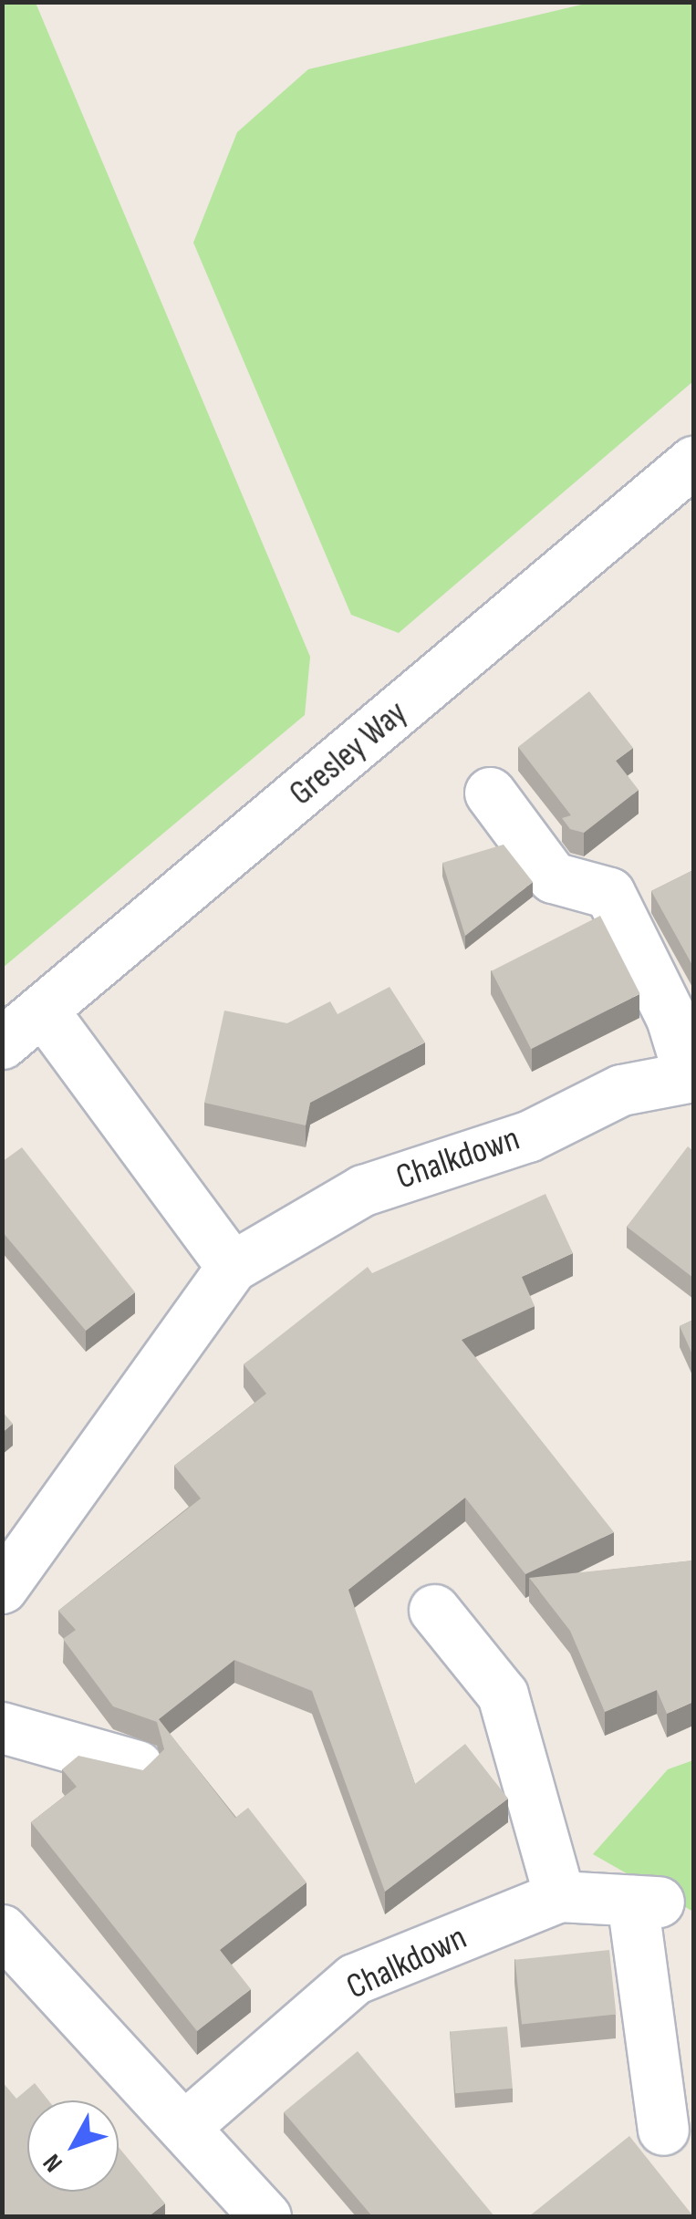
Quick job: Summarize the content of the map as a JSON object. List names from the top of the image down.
{
  "streets": {
    "street": ["Gresley Way", "Chalkdown"]
  },
  "north": "bottom left"
}
